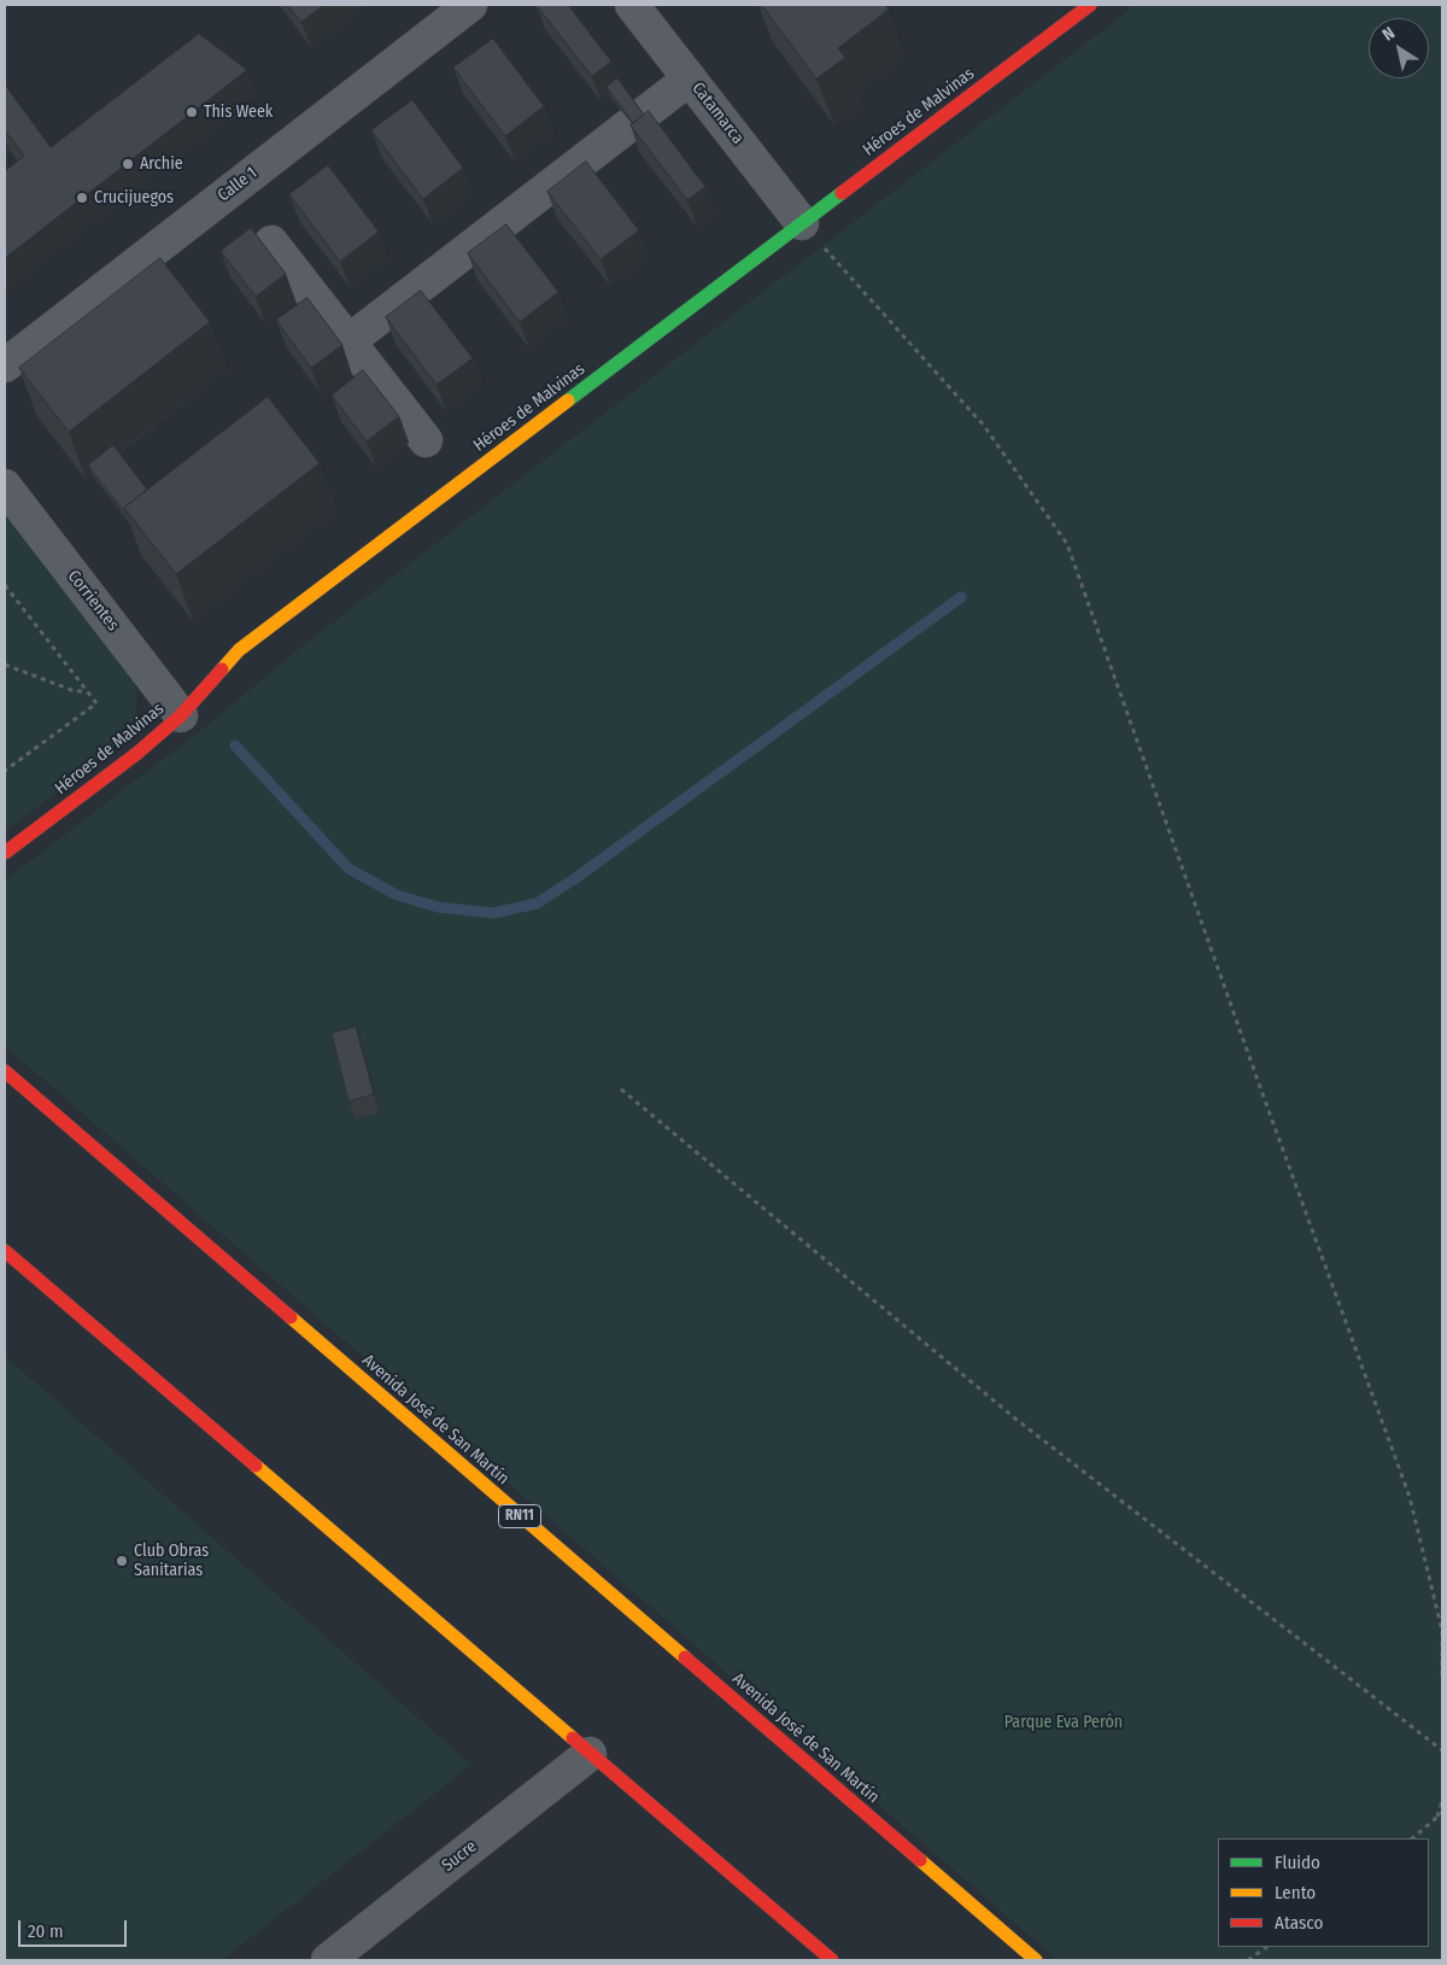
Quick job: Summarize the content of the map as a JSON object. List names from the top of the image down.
{
  "streets": {
    "main road": ["Héroes de Malvinas", "Avenida José de San Martín", "RN11"],
    "street": [
      "Catamarca",
      "Calle 1",
      "Corrientes",
      "Sucre"
    ]
  },
  "crossings": [
    ["Héroes de Malvinas", "Catamarca"],
    ["Héroes de Malvinas", "Corrientes"]
  ],
  "parks": ["Parque Eva Perón"],
  "places": [
    "This Week",
    "Archie",
    "Crucijuegos",
    "Club Obras Sanitarias"
  ],
  "legend": ["Fluido", "Lento", "Atasco"],
  "scale_bar": "20 m",
  "north": "top left"
}
